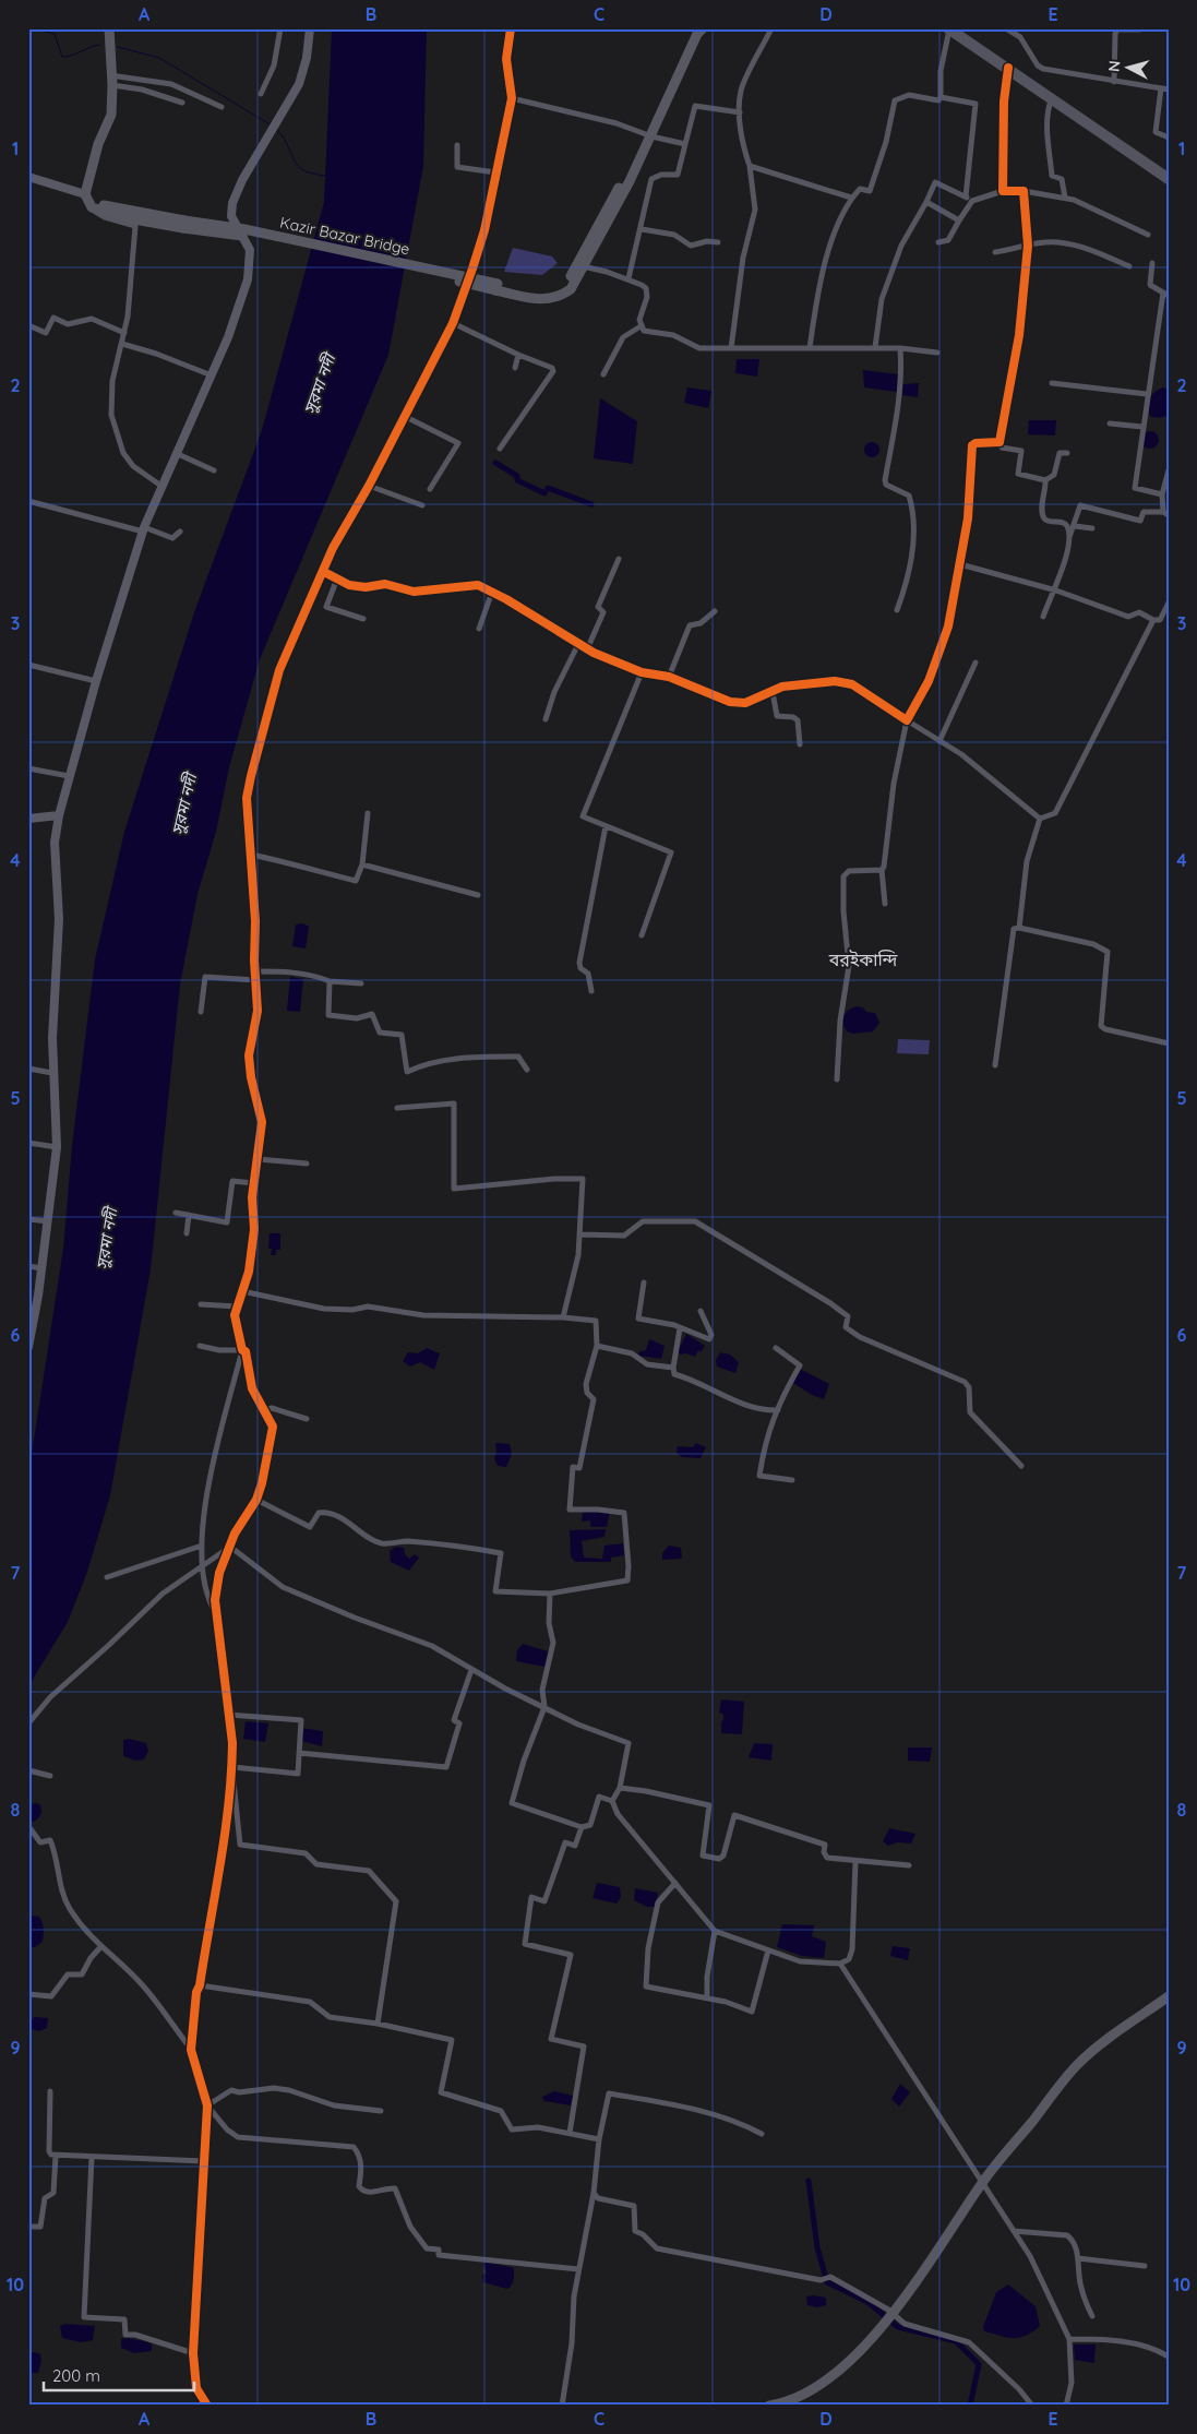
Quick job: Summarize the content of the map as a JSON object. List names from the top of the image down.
{
  "districts": ["বরইকান্দি"],
  "water": ["সুরমা নদী"],
  "scale_bar": "200 m",
  "north": "left",
  "grid": {
    "columns": [
      "A",
      "B",
      "C",
      "D",
      "E"
    ],
    "rows": [
      "1",
      "2",
      "3",
      "4",
      "5",
      "6",
      "7",
      "8",
      "9",
      "10"
    ]
  }
}
